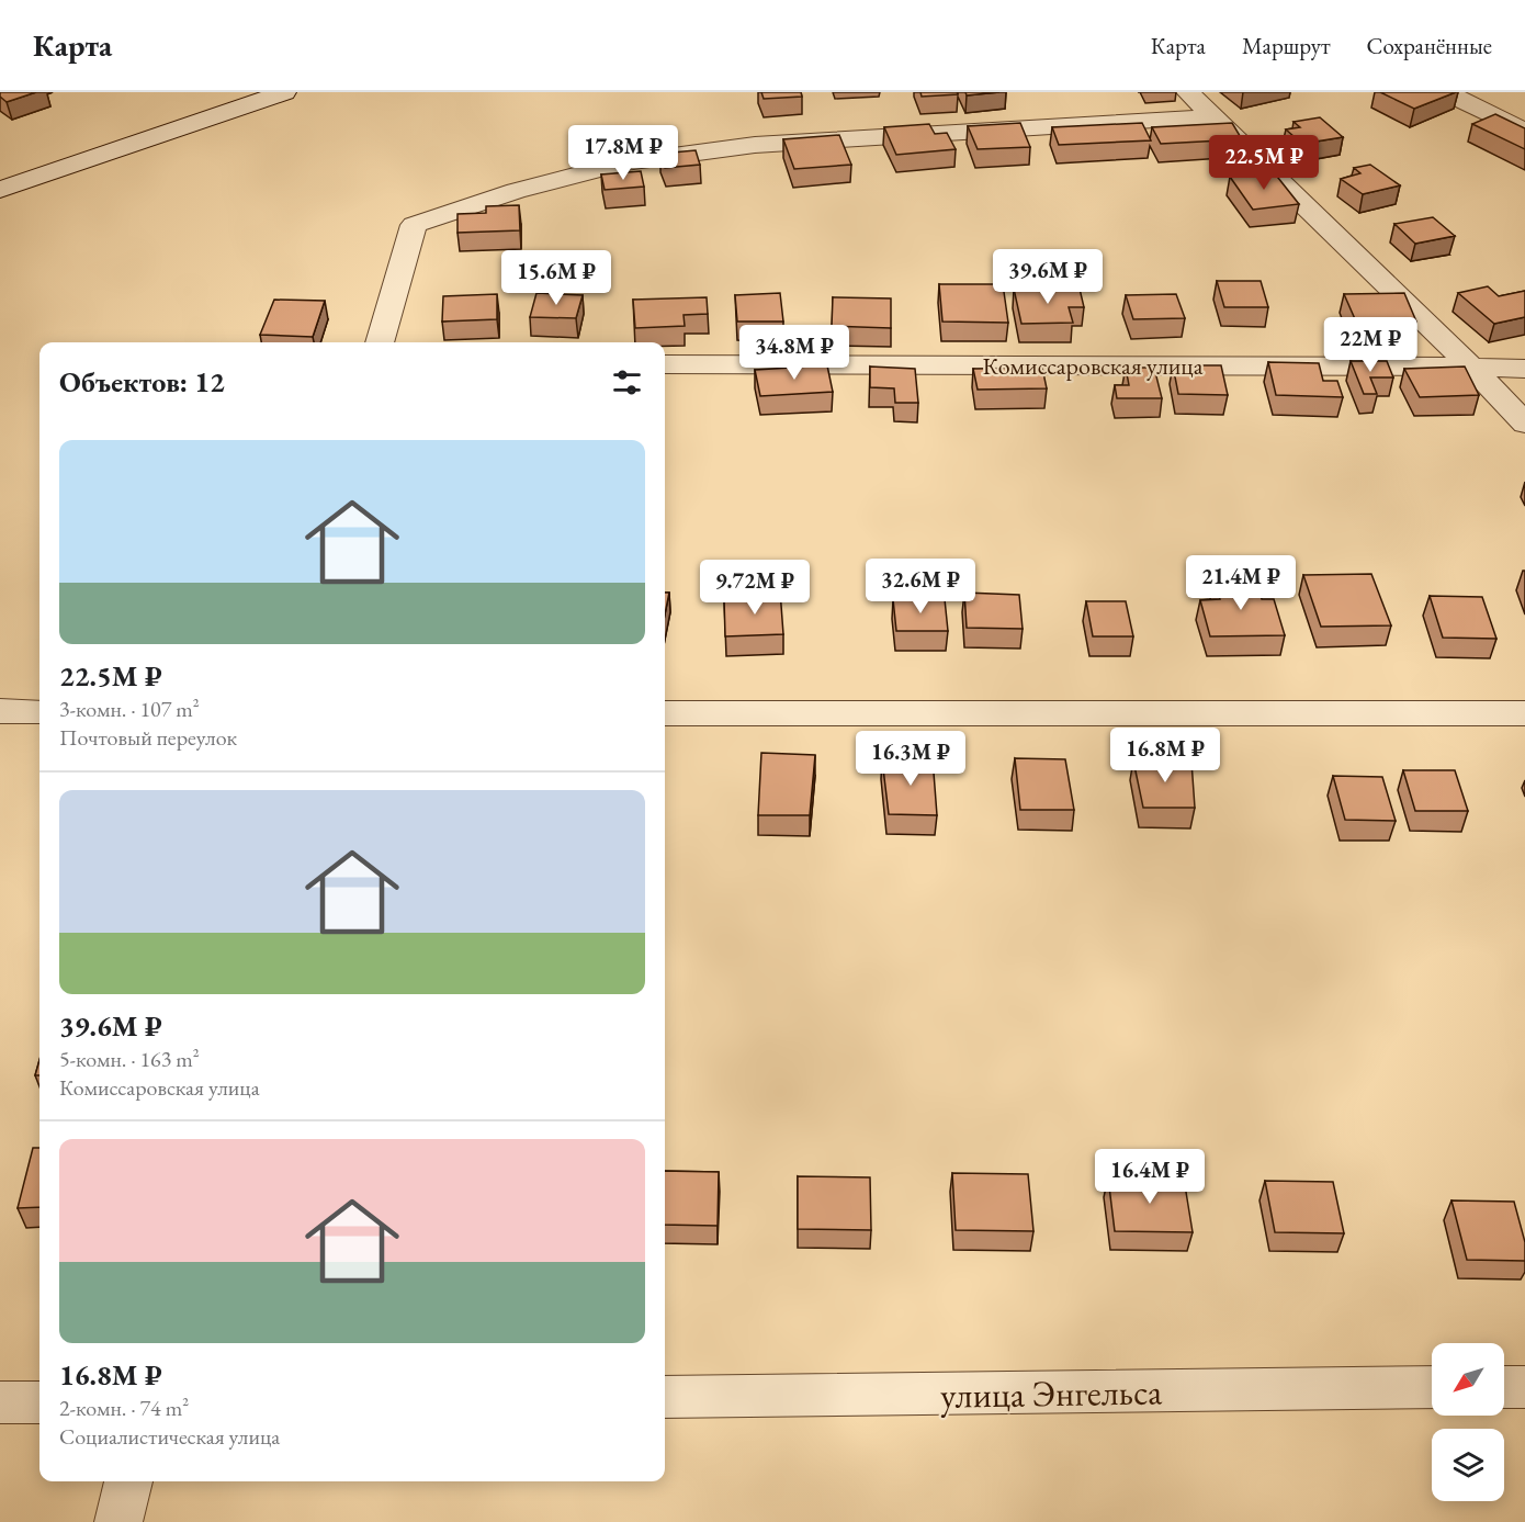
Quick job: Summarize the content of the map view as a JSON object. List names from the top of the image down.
{
  "streets": {
    "street": ["Комиссаровская улица", "улица Энгельса"]
  },
  "north": "bottom left",
  "page": {
    "header": "Карта",
    "nav": ["Карта", "Маршрут", "Сохранённые"],
    "price": [
      "17.8M ₽",
      "22.5M ₽",
      "39.6M ₽",
      "15.6M ₽",
      "22M ₽",
      "34.8M ₽",
      "21.4M ₽",
      "32.6M ₽",
      "9.72M ₽",
      "16.8M ₽",
      "16.3M ₽",
      "16.4M ₽"
    ],
    "heading": "Объектов: 12",
    "list": [
      {
        "name": "22.5M ₽",
        "note": "3-комн. · 107 m² · Почтовый переулок"
      },
      {
        "name": "39.6M ₽",
        "note": "5-комн. · 163 m² · Комиссаровская улица"
      },
      {
        "name": "16.8M ₽",
        "note": "2-комн. · 74 m² · Социалистическая улица"
      }
    ]
  }
}
